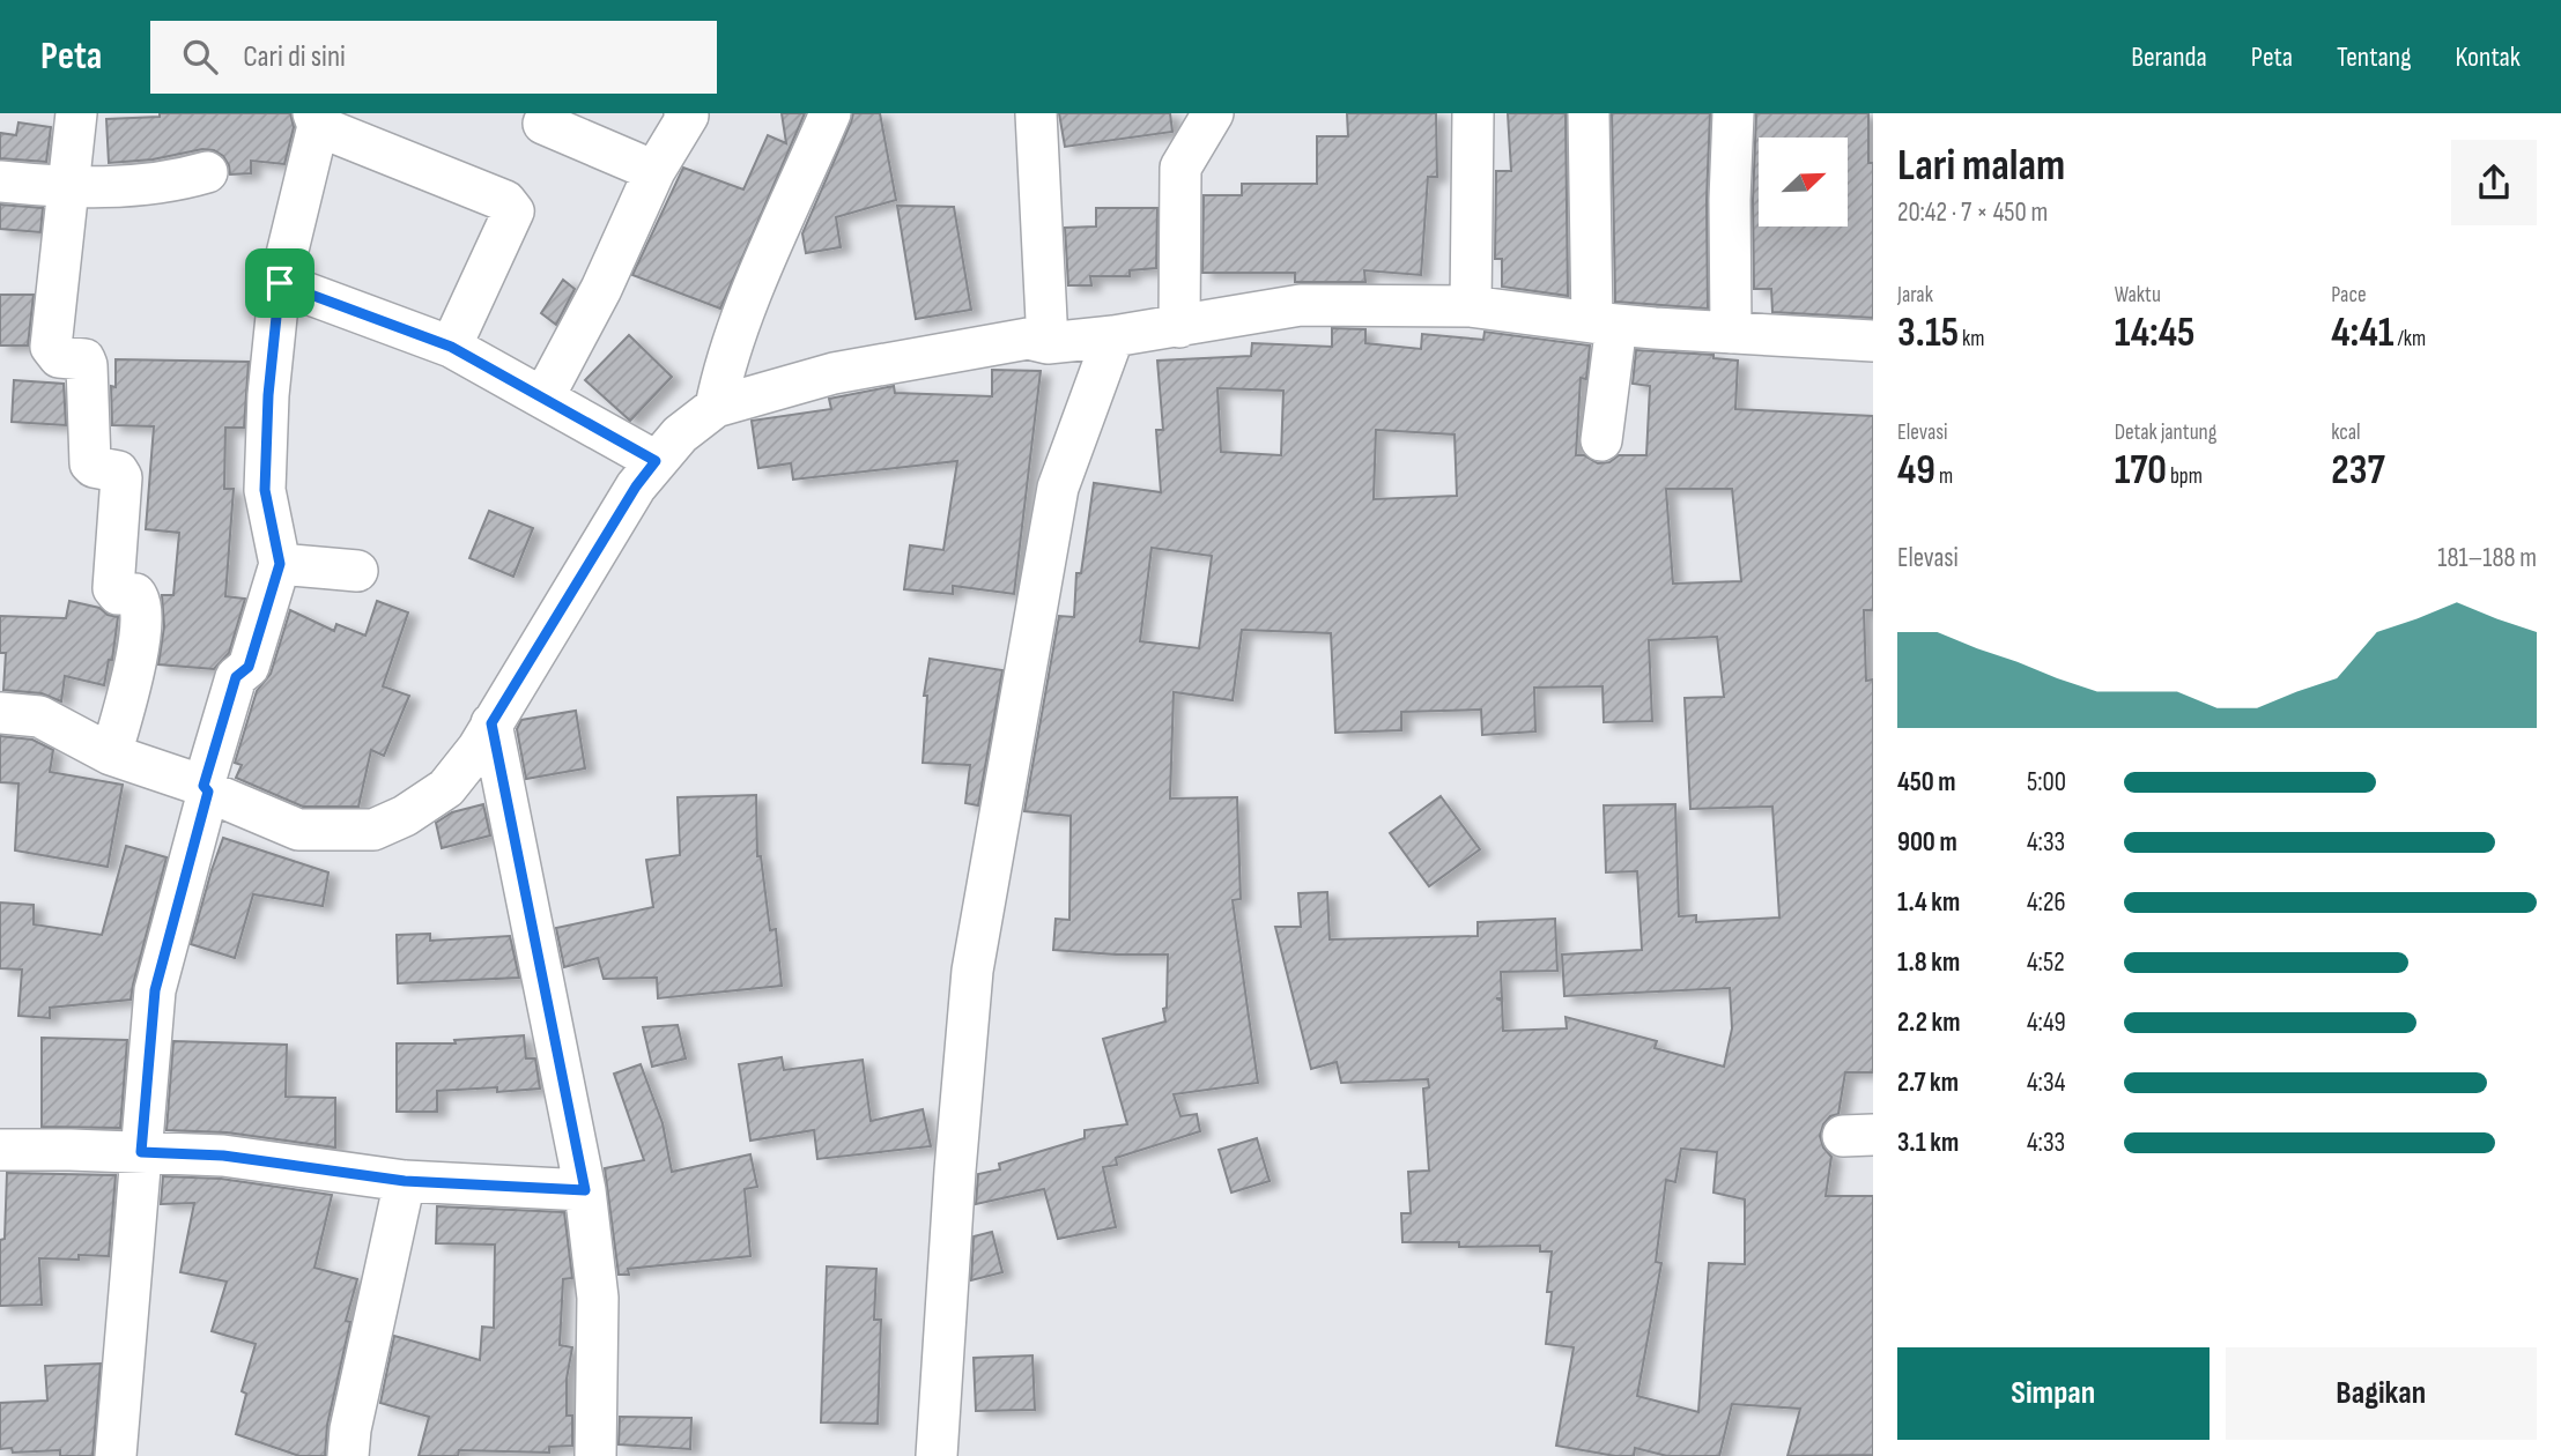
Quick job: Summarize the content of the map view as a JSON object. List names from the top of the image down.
{
  "north": "top right",
  "page": {
    "header": "Peta",
    "search": "Cari di sini",
    "nav": [
      "Beranda",
      "Peta",
      "Tentang",
      "Kontak"
    ],
    "heading": ["Lari malam", "20:42 · 7 × 450 m"],
    "stats": [
      ["Jarak", "3.15 km"],
      ["Waktu", "14:45"],
      ["Pace", "4:41 /km"],
      ["Elevasi", "49 m"],
      ["Detak jantung", "170 bpm"],
      ["kcal", "237"]
    ],
    "chart": ["Elevasi", "181–188 m"],
    "list": [
      {
        "name": "450 m",
        "note": "5:00"
      },
      {
        "name": "900 m",
        "note": "4:33"
      },
      {
        "name": "1.4 km",
        "note": "4:26"
      },
      {
        "name": "1.8 km",
        "note": "4:52"
      },
      {
        "name": "2.2 km",
        "note": "4:49"
      },
      {
        "name": "2.7 km",
        "note": "4:34"
      },
      {
        "name": "3.1 km",
        "note": "4:33"
      }
    ],
    "buttons": ["Simpan", "Bagikan"]
  }
}
